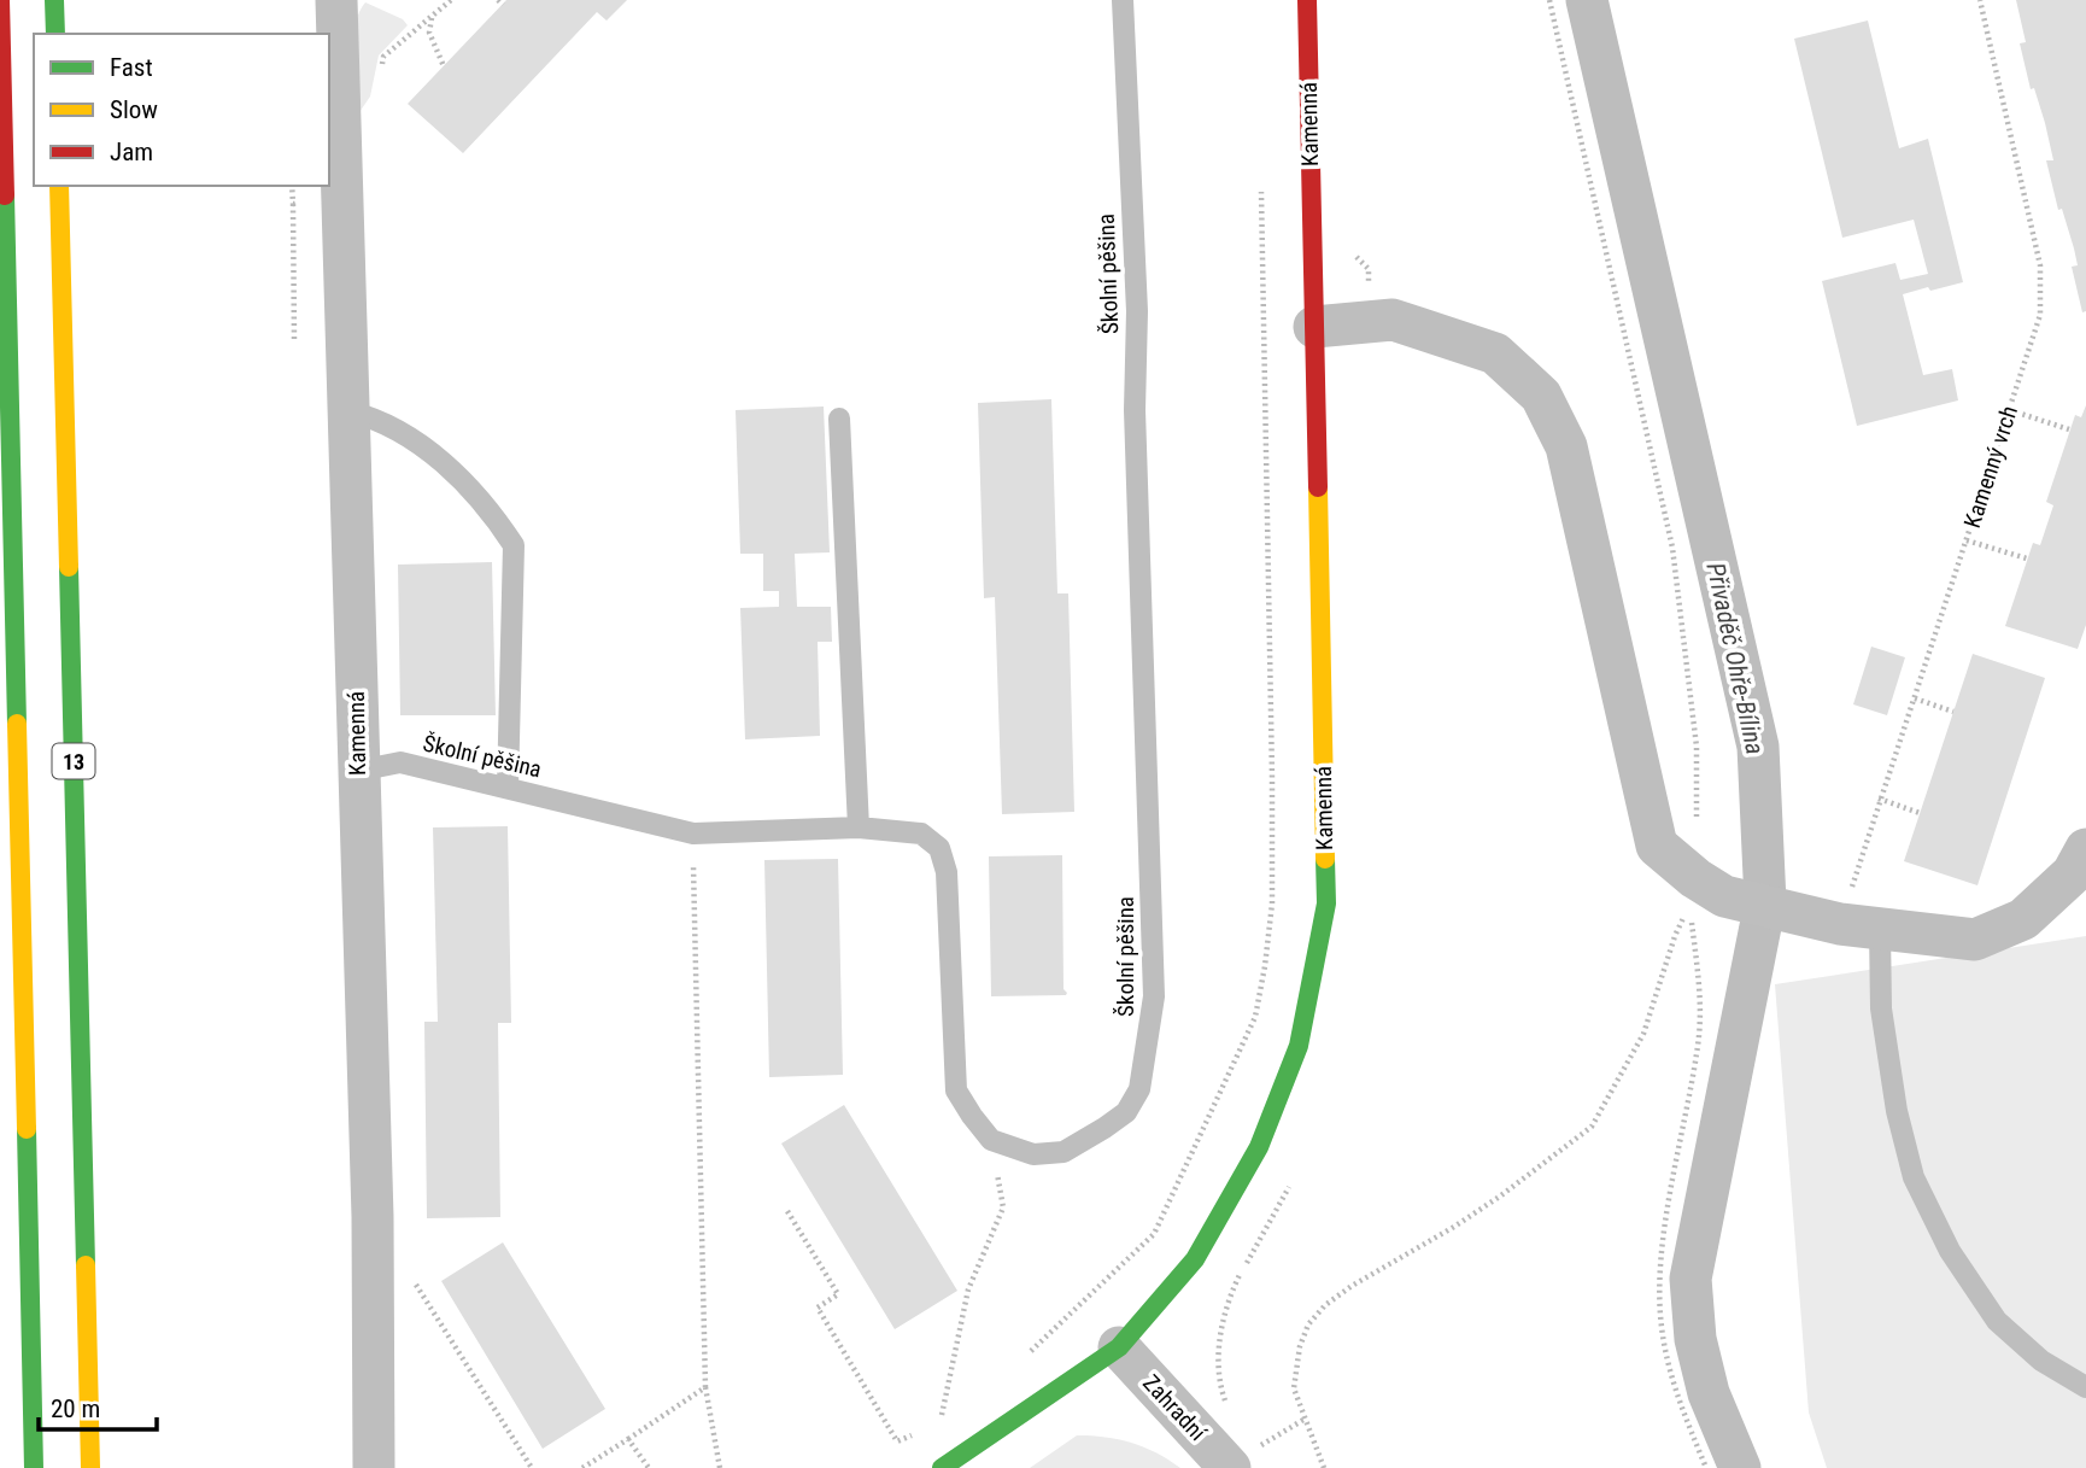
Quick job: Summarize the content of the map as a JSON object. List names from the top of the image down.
{
  "streets": {
    "main road": ["Kamenná", "13"],
    "street": ["Zahradní"],
    "lane": ["Školní pěšina"],
    "path": ["Kamenný vrch"]
  },
  "crossings": [
    ["Kamenná", "Školní pěšina"],
    ["Kamenná", "Zahradní"]
  ],
  "water": ["Přivaděč Ohře-Bílina"],
  "legend": ["Fast", "Slow", "Jam"],
  "scale_bar": "20 m"
}
